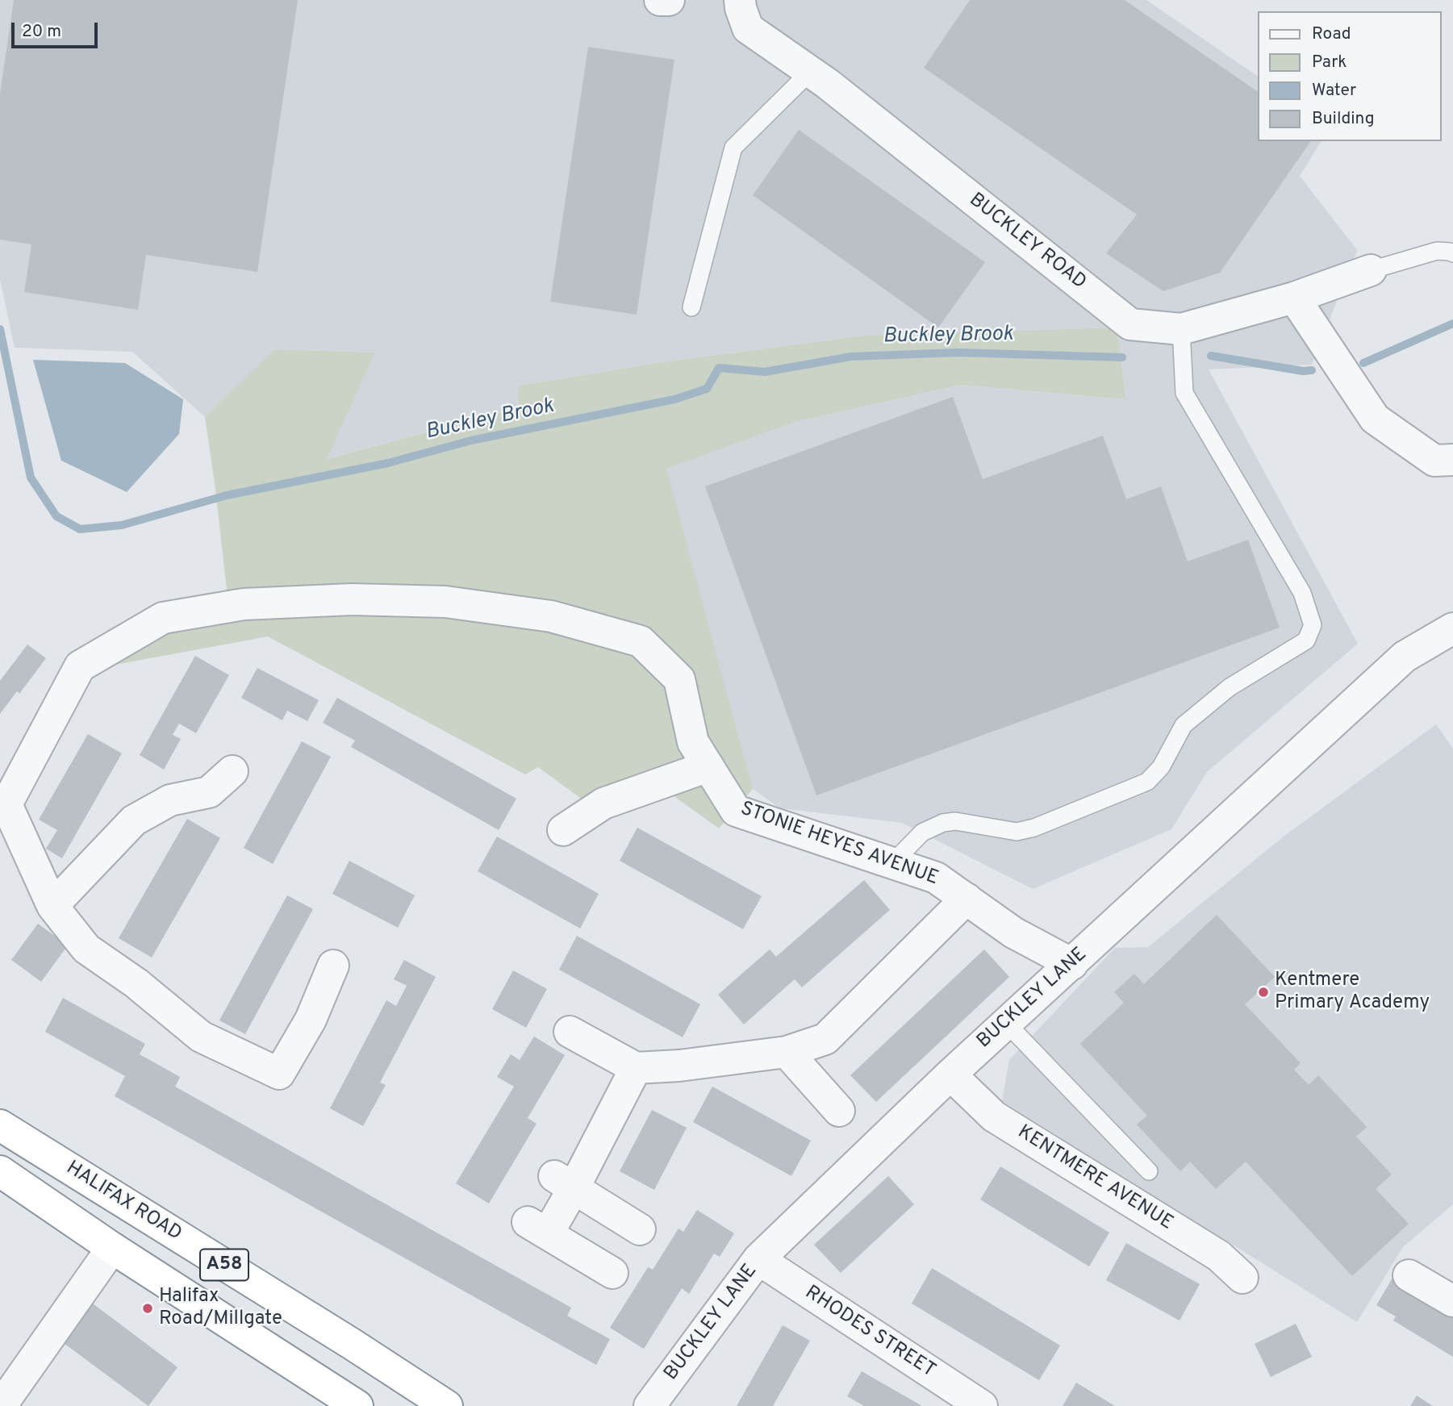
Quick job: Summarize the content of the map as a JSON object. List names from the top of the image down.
{
  "streets": {
    "highway": ["HALIFAX ROAD", "A58"],
    "street": [
      "BUCKLEY ROAD",
      "STONIE HEYES AVENUE",
      "BUCKLEY LANE",
      "KENTMERE AVENUE",
      "RHODES STREET"
    ]
  },
  "crossings": [
    ["STONIE HEYES AVENUE", "BUCKLEY LANE"],
    ["BUCKLEY LANE", "KENTMERE AVENUE"],
    ["BUCKLEY LANE", "RHODES STREET"]
  ],
  "water": ["Buckley Brook"],
  "places": ["Kentmere Primary Academy", "Halifax Road/Millgate"],
  "legend": [
    "Road",
    "Park",
    "Water",
    "Building"
  ],
  "scale_bar": "20 m"
}
